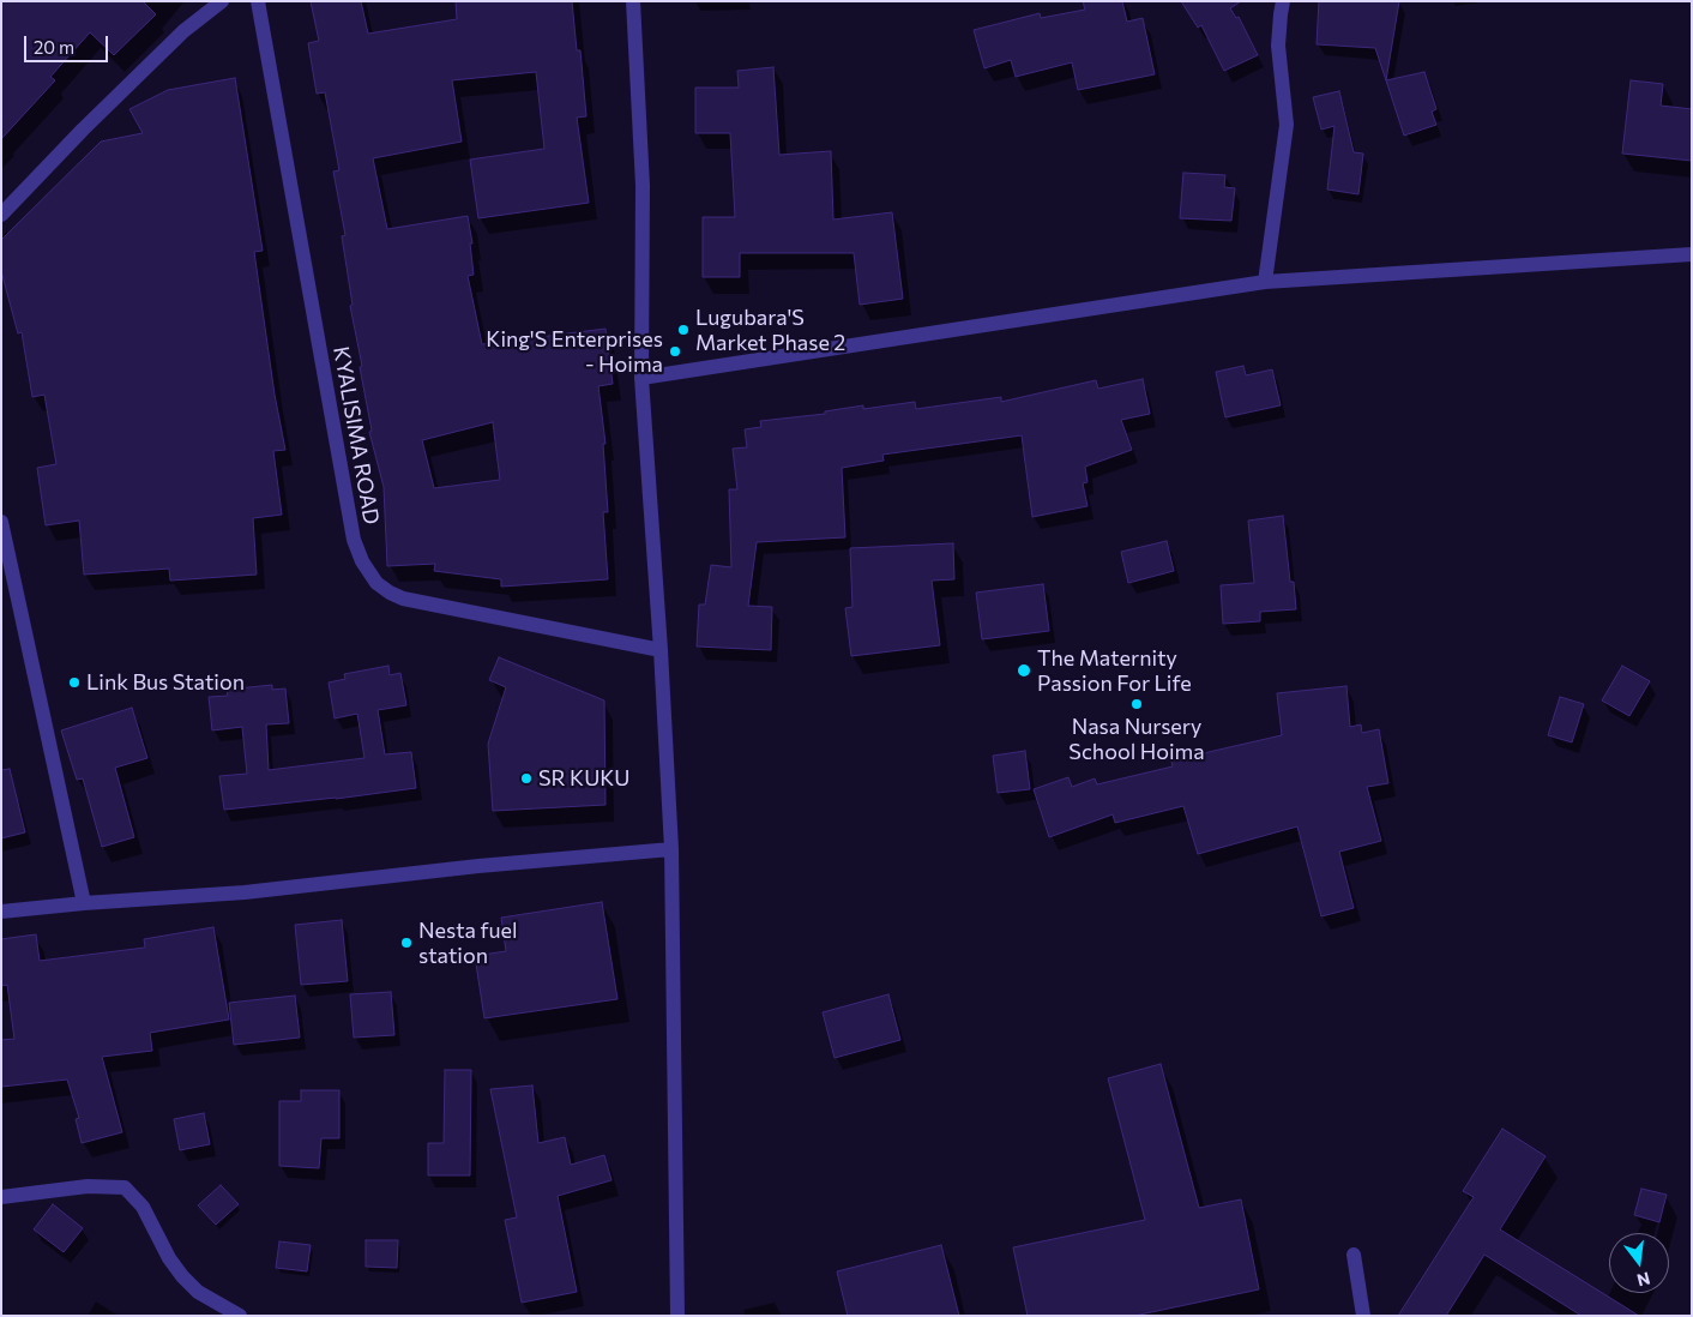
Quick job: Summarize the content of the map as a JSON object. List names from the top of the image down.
{
  "streets": {
    "street": ["KYALISIMA ROAD"]
  },
  "places": [
    "Lugubara'S Market Phase 2",
    "King'S Enterprises - Hoima",
    "The Maternity Passion For Life",
    "Link Bus Station",
    "Nasa Nursery School Hoima",
    "SR KUKU",
    "Nesta fuel station"
  ],
  "scale_bar": "20 m",
  "north": "bottom"
}
